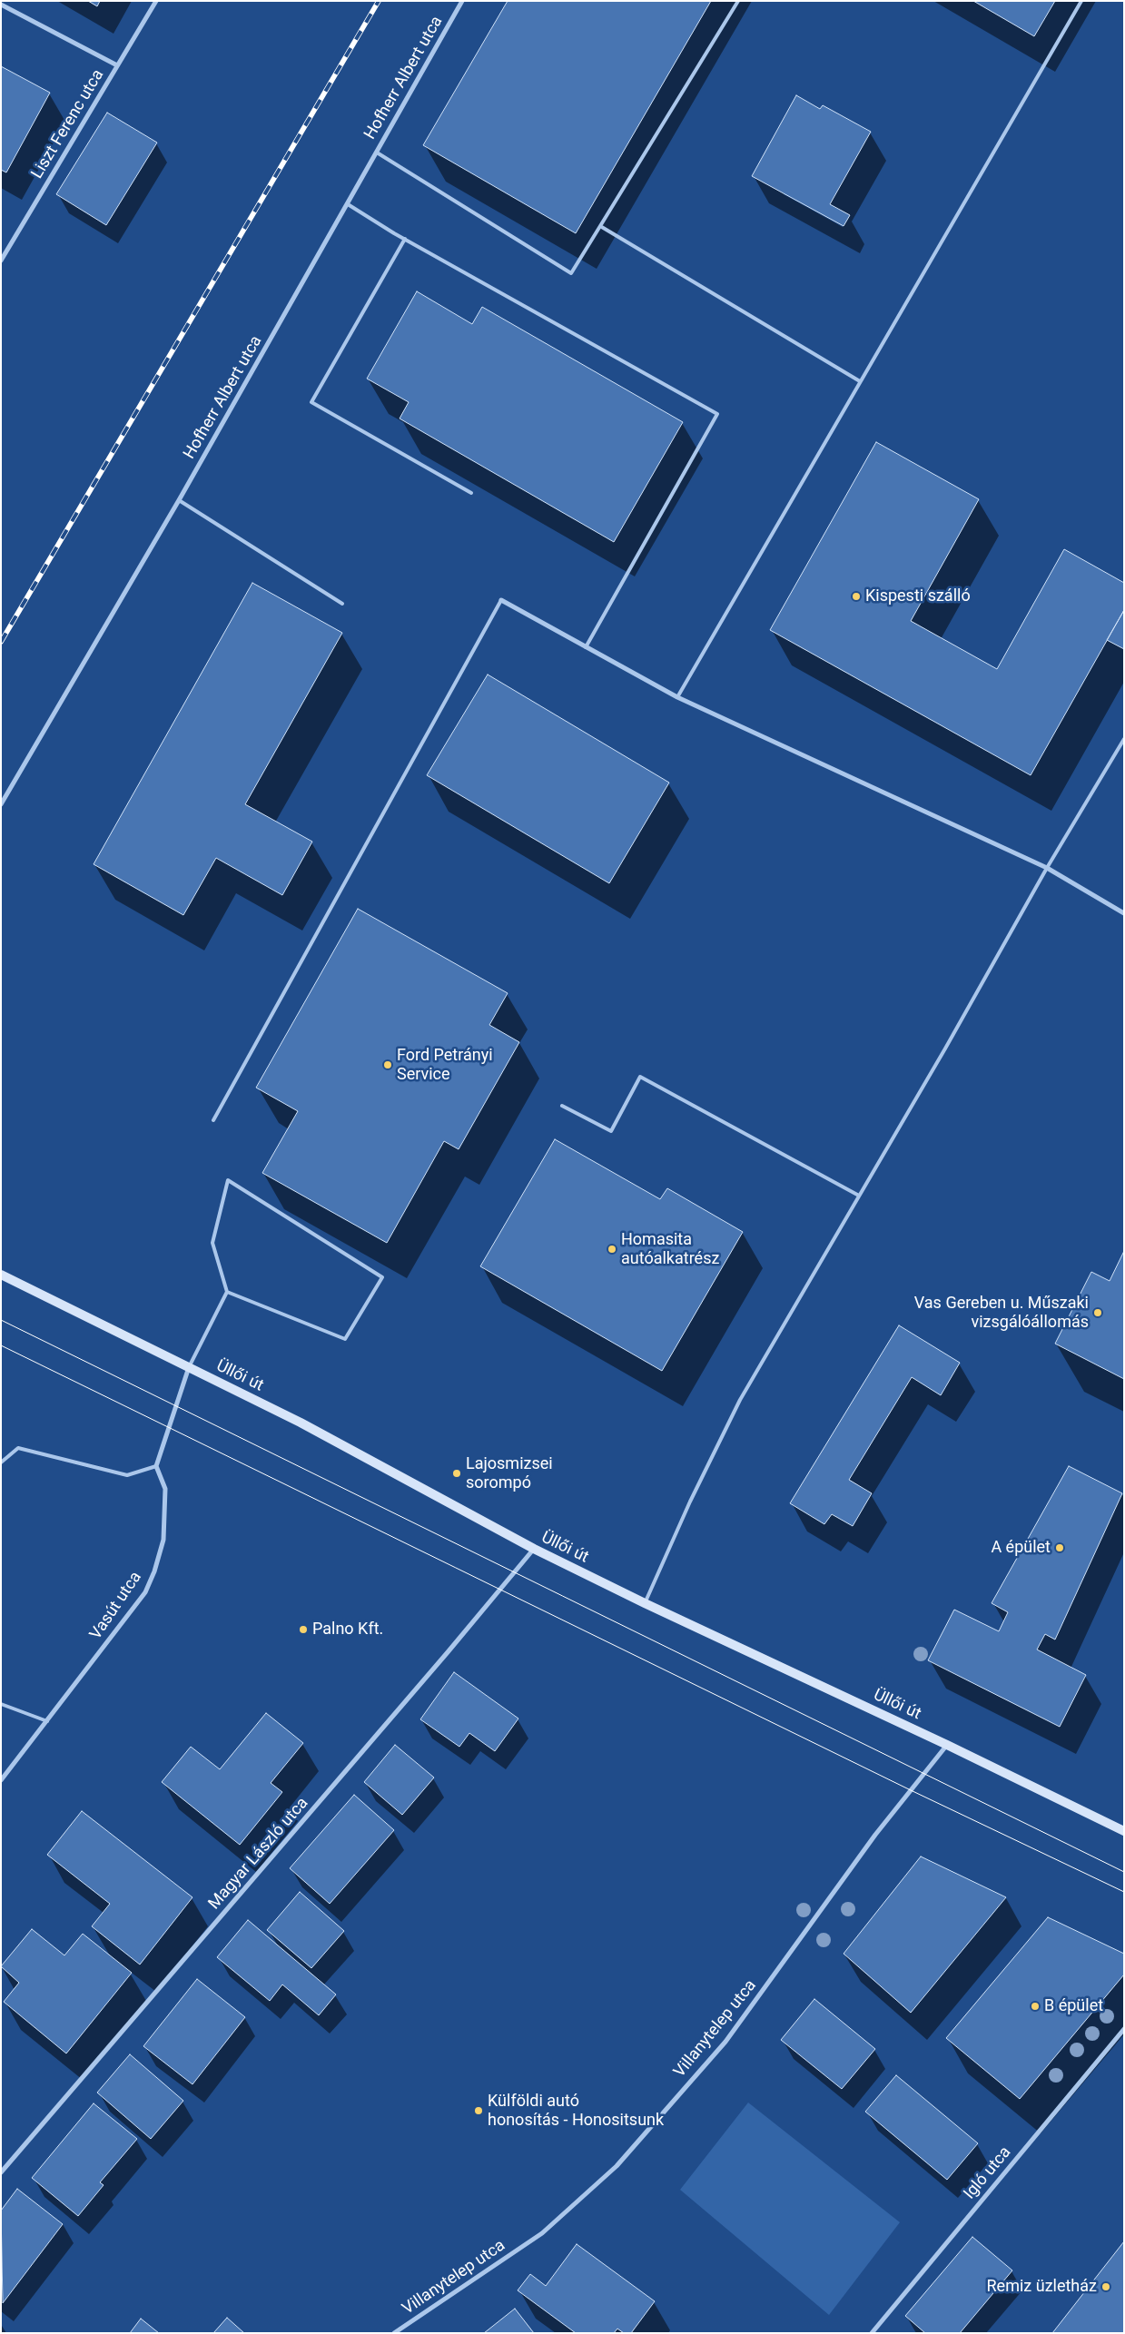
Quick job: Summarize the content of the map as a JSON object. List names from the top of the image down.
{
  "streets": {
    "main road": ["Üllői út"],
    "street": [
      "Hofherr Albert utca",
      "Liszt Ferenc utca",
      "Vasút utca",
      "Magyar László utca",
      "Villanytelep utca",
      "Igló utca"
    ]
  },
  "crossings": [
    ["Üllői út", "Magyar László utca"],
    ["Üllői út", "Villanytelep utca"]
  ],
  "places": [
    "Kispesti szálló",
    "Ford Petrányi Service",
    "Homasita autóalkatrész",
    "Vas Gereben u. Műszaki vizsgálóállomás",
    "Lajosmizsei sorompó",
    "A épület",
    "Palno Kft.",
    "B épület",
    "Külföldi autó honosítás - Honositsunk",
    "Remiz üzletház"
  ]
}
